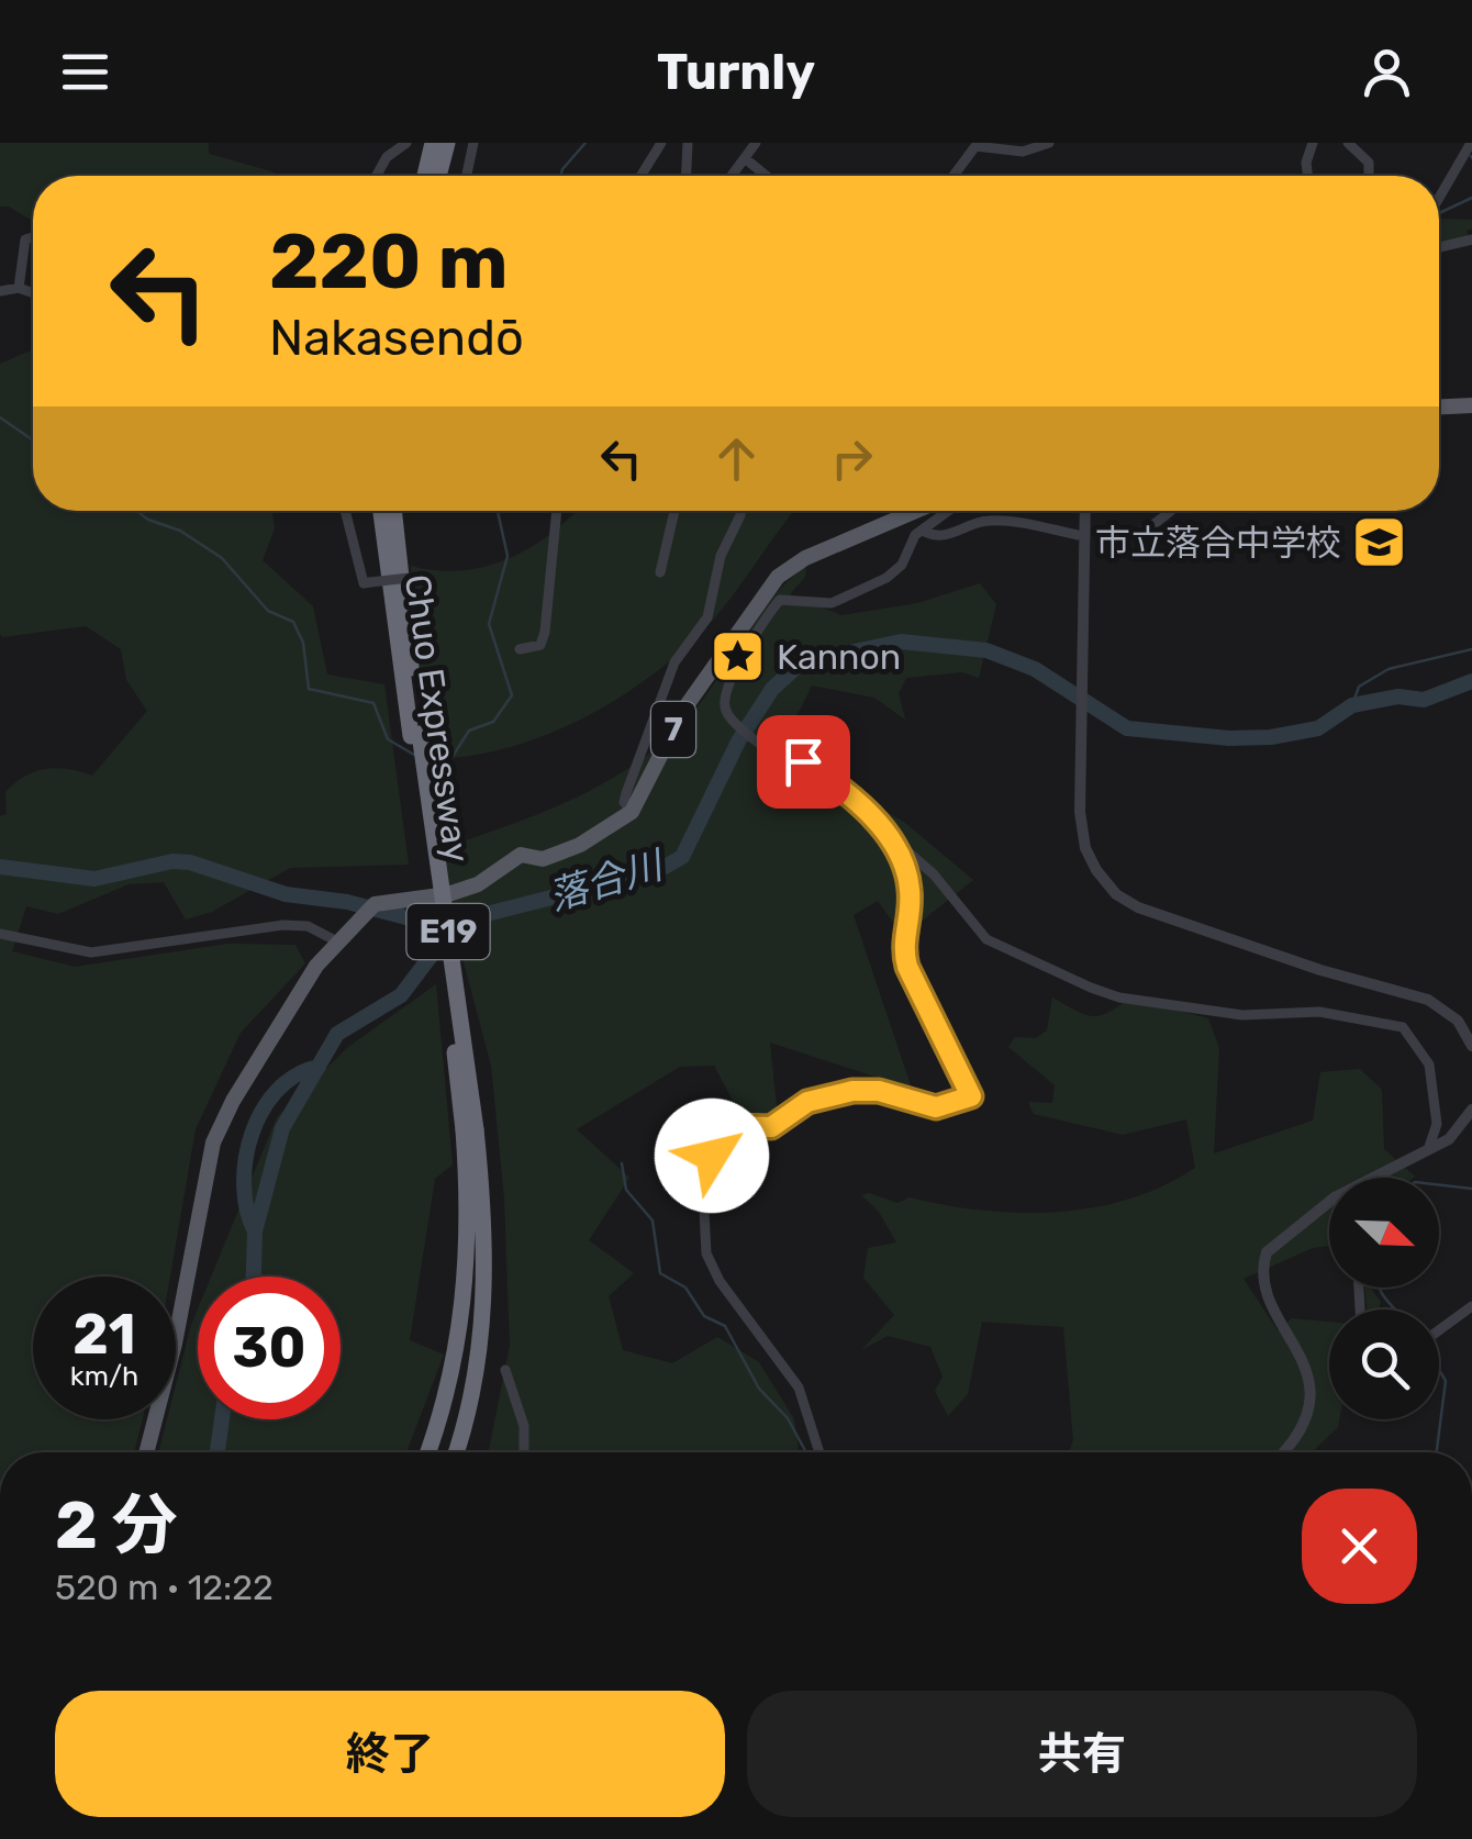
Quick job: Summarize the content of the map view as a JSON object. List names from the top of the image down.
{
  "streets": {
    "highway": ["Chuo Expressway", "E19"],
    "main road": ["7"]
  },
  "water": ["落合川"],
  "places": {
    "school or university": ["市立落合中学校"],
    "place": ["Kannon"]
  },
  "north": "bottom right",
  "page": {
    "header": "Turnly",
    "turn": ["220 m", "Nakasendō"],
    "speed": "21 km/h",
    "limit": "30",
    "heading": ["2 分", "520 m · 12:22"],
    "buttons": ["終了", "共有"]
  }
}
